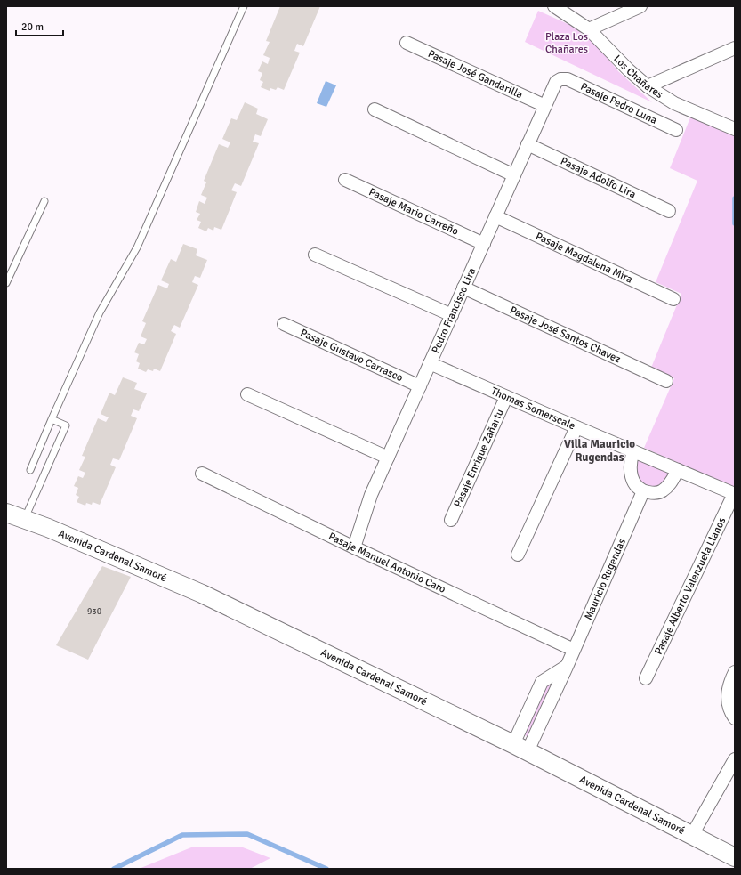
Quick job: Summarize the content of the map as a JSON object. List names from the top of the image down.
{
  "streets": {
    "main road": ["Avenida Cardenal Samoré"],
    "street": [
      "Pasaje José Gandarilla",
      "Los Chañares",
      "Pasaje Pedro Luna",
      "Pasaje Adolfo Lira",
      "Pasaje Mario Carreño",
      "Pasaje Magdalena Mira",
      "Pedro Francisco Lira",
      "Pasaje José Santos Chavez",
      "Pasaje Gustavo Carrasco",
      "Thomas Somerscale",
      "Pasaje Enrique Zañartu",
      "Pasaje Manuel Antonio Caro",
      "Mauricio Rugendas",
      "Pasaje Alberto Valenzuela Llanos"
    ]
  },
  "crossings": [
    ["Pasaje José Gandarilla", "Pedro Francisco Lira"],
    ["Pasaje Pedro Luna", "Pedro Francisco Lira"],
    ["Pasaje Adolfo Lira", "Pedro Francisco Lira"],
    ["Pasaje Mario Carreño", "Pedro Francisco Lira"],
    ["Pasaje Magdalena Mira", "Pedro Francisco Lira"],
    ["Pedro Francisco Lira", "Pasaje José Santos Chavez"],
    ["Pedro Francisco Lira", "Pasaje Gustavo Carrasco"],
    ["Pedro Francisco Lira", "Thomas Somerscale"],
    ["Pedro Francisco Lira", "Pasaje Manuel Antonio Caro"],
    ["Thomas Somerscale", "Pasaje Enrique Zañartu"],
    ["Thomas Somerscale", "Pasaje Alberto Valenzuela Llanos"],
    ["Avenida Cardenal Samoré", "Mauricio Rugendas"],
    ["Pasaje Manuel Antonio Caro", "Mauricio Rugendas"]
  ],
  "districts": ["Villa Mauricio Rugendas"],
  "parks": ["Plaza Los Chañares"],
  "house_numbers": ["930"],
  "scale_bar": "20 m"
}
